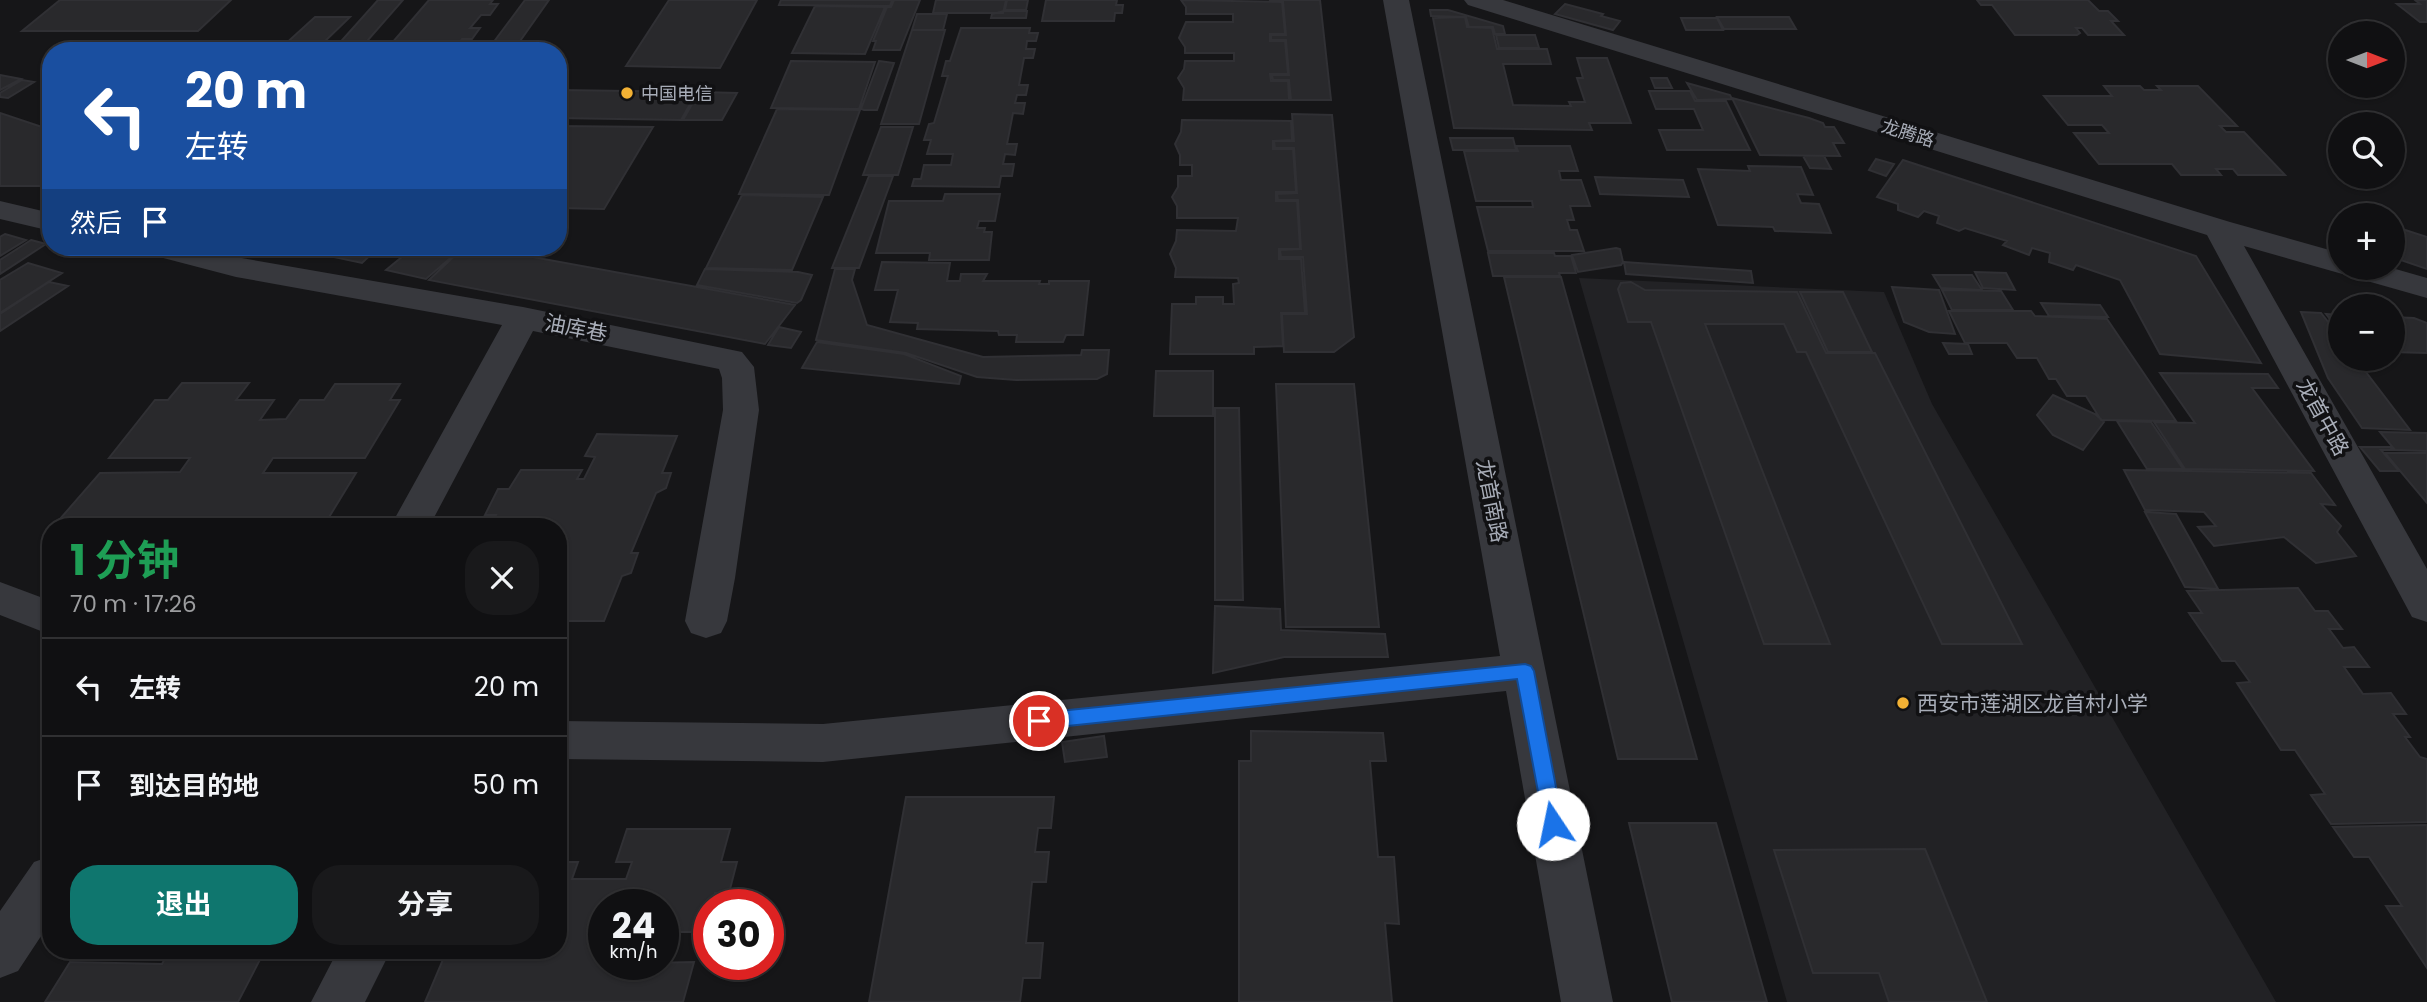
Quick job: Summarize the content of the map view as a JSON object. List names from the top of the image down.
{
  "streets": {
    "street": [
      "龙腾路",
      "油库巷",
      "龙首中路",
      "龙首南路"
    ]
  },
  "crossings": [
    ["龙腾路", "龙首中路"]
  ],
  "places": ["中国电信", "西安市莲湖区龙首村小学"],
  "north": "right",
  "page": {
    "map_buttons": ["+", "−"],
    "turn": ["20 m", "左转"],
    "then": "然后",
    "heading": ["1 分钟", "70 m · 17:26"],
    "list": [
      {
        "name": "左转",
        "value": "20 m"
      },
      {
        "name": "到达目的地",
        "value": "50 m"
      }
    ],
    "buttons": ["退出", "分享"],
    "speed": "24 km/h",
    "limit": "30"
  }
}
